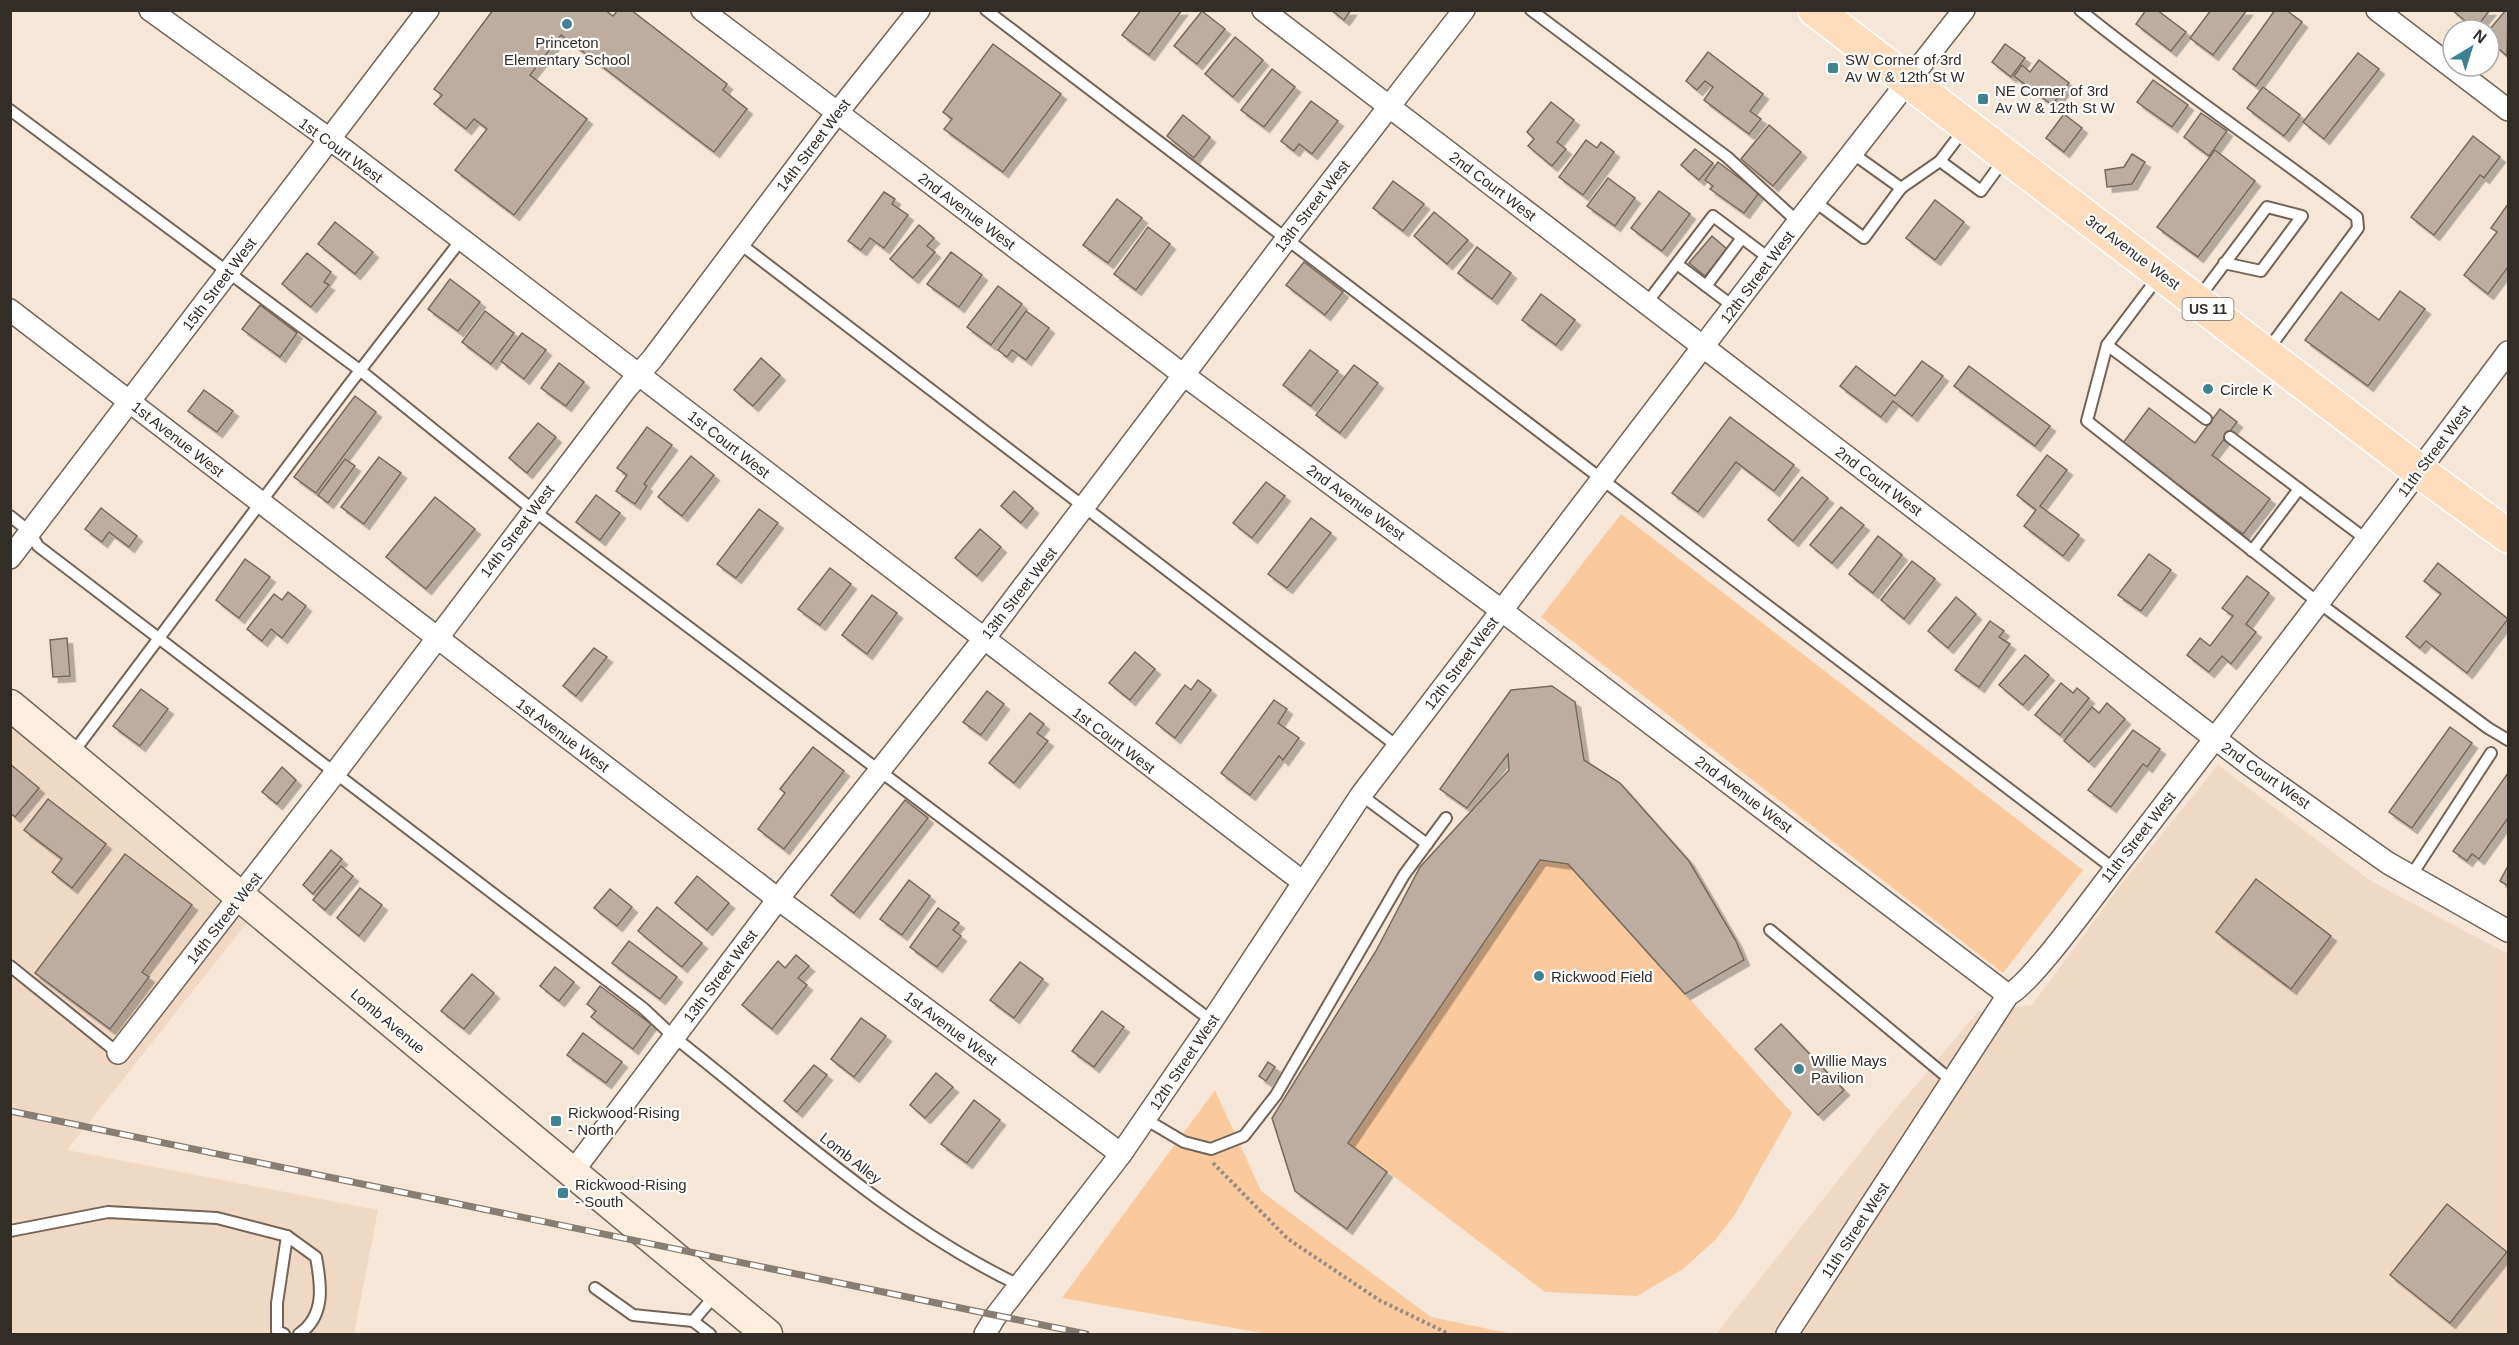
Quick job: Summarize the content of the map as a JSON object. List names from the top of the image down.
{
  "streets": {
    "main road": ["3rd Avenue West", "US 11", "Lomb Avenue"],
    "street": [
      "14th Street West",
      "1st Court West",
      "2nd Court West",
      "13th Street West",
      "2nd Avenue West",
      "12th Street West",
      "15th Street West",
      "1st Avenue West",
      "11th Street West"
    ],
    "lane": ["Lomb Alley"]
  },
  "crossings": [
    ["14th Street West", "1st Court West"],
    ["14th Street West", "2nd Avenue West"],
    ["14th Street West", "1st Avenue West"],
    ["14th Street West", "Lomb Avenue"],
    ["14th Street West", "Lomb Alley"],
    ["1st Court West", "13th Street West"],
    ["1st Court West", "12th Street West"],
    ["1st Court West", "15th Street West"],
    ["2nd Court West", "13th Street West"],
    ["2nd Court West", "12th Street West"],
    ["2nd Court West", "11th Street West"],
    ["13th Street West", "2nd Avenue West"],
    ["13th Street West", "1st Avenue West"],
    ["13th Street West", "Lomb Avenue"],
    ["13th Street West", "Lomb Alley"],
    ["2nd Avenue West", "12th Street West"],
    ["2nd Avenue West", "11th Street West"],
    ["3rd Avenue West", "12th Street West"],
    ["3rd Avenue West", "11th Street West"],
    ["12th Street West", "1st Avenue West"],
    ["12th Street West", "Lomb Alley"],
    ["15th Street West", "1st Avenue West"],
    ["15th Street West", "Lomb Alley"]
  ],
  "places": {
    "other": [
      "Princeton Elementary School",
      "Circle K",
      "Rickwood Field",
      "Willie Mays Pavilion"
    ],
    "transit": [
      "SW Corner of 3rd Av W & 12th St W",
      "NE Corner of 3rd Av W & 12th St W",
      "Rickwood-Rising - North",
      "Rickwood-Rising - South"
    ]
  },
  "north": "top right"
}
